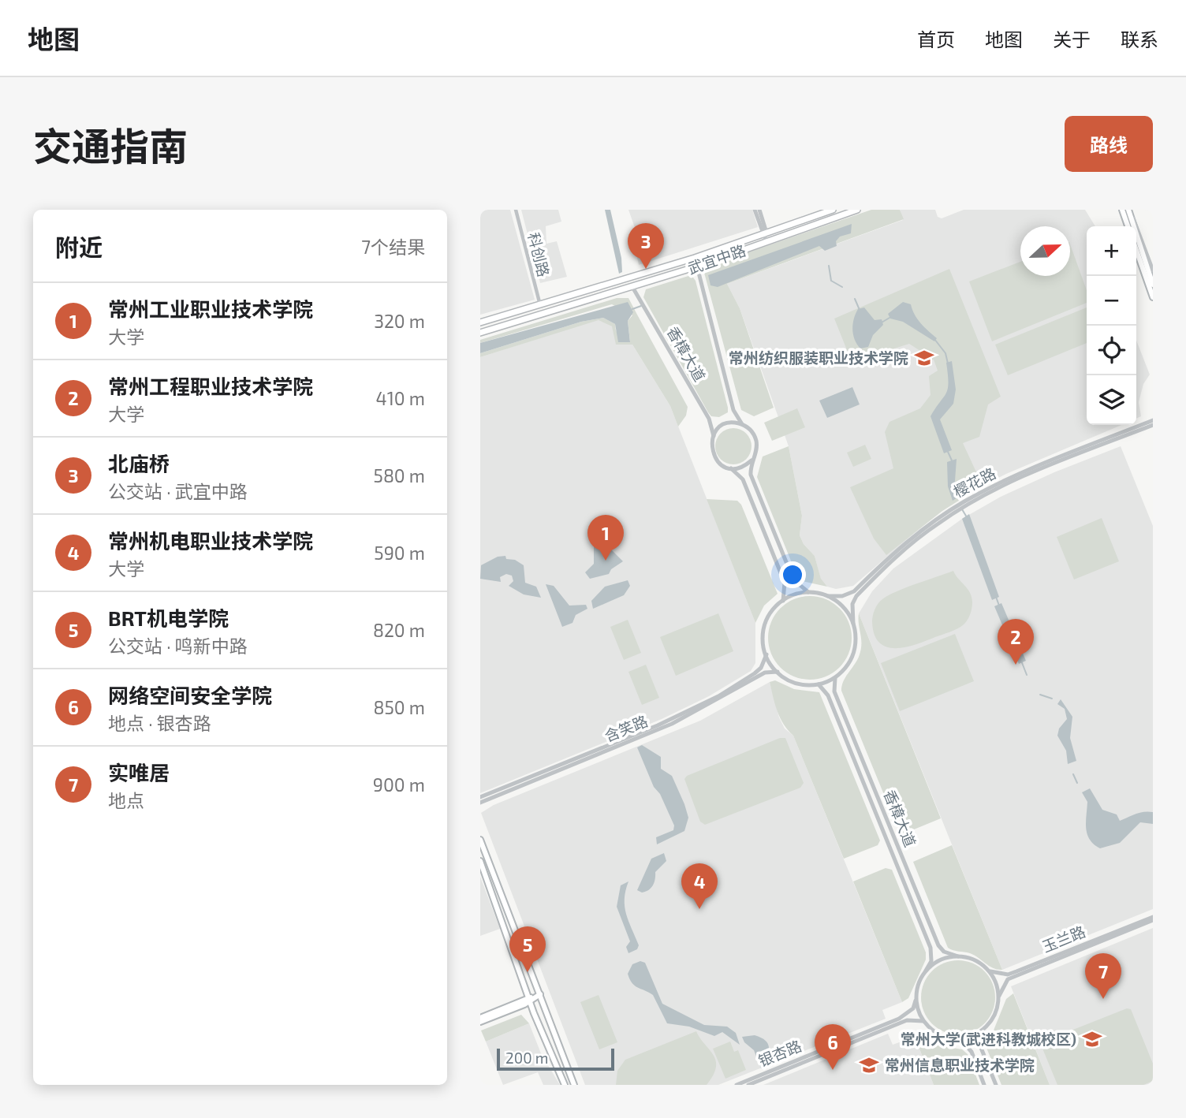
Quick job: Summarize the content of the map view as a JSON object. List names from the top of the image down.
{
  "streets": {
    "main road": ["武宜中路"],
    "street": [
      "科创路",
      "香樟大道",
      "樱花路",
      "含笑路",
      "玉兰路",
      "银杏路"
    ]
  },
  "crossings": [
    ["科创路", "武宜中路"],
    ["武宜中路", "香樟大道"],
    ["香樟大道", "樱花路"],
    ["香樟大道", "含笑路"],
    ["香樟大道", "玉兰路"],
    ["香樟大道", "银杏路"],
    ["樱花路", "含笑路"],
    ["玉兰路", "银杏路"]
  ],
  "places": {
    "school or university": ["常州纺织服装职业技术学院", "常州大学(武进科教城校区)", "常州信息职业技术学院"]
  },
  "scale_bar": "200 m",
  "north": "right",
  "page": {
    "header": "地图",
    "nav": [
      "首页",
      "地图",
      "关于",
      "联系"
    ],
    "title": "交通指南",
    "buttons": "路线",
    "heading": ["附近", "7个结果"],
    "pins": [
      "3",
      "1",
      "2",
      "4",
      "5",
      "7",
      "6"
    ],
    "map_buttons": ["+", "−"],
    "list": [
      {
        "mark": "1",
        "name": "常州工业职业技术学院",
        "note": "大学",
        "value": "320 m"
      },
      {
        "mark": "2",
        "name": "常州工程职业技术学院",
        "note": "大学",
        "value": "410 m"
      },
      {
        "mark": "3",
        "name": "北庙桥",
        "note": "公交站 · 武宜中路",
        "value": "580 m"
      },
      {
        "mark": "4",
        "name": "常州机电职业技术学院",
        "note": "大学",
        "value": "590 m"
      },
      {
        "mark": "5",
        "name": "BRT机电学院",
        "note": "公交站 · 鸣新中路",
        "value": "820 m"
      },
      {
        "mark": "6",
        "name": "网络空间安全学院",
        "note": "地点 · 银杏路",
        "value": "850 m"
      },
      {
        "mark": "7",
        "name": "实唯居",
        "note": "地点",
        "value": "900 m"
      }
    ],
    "scale": "200 m"
  }
}
